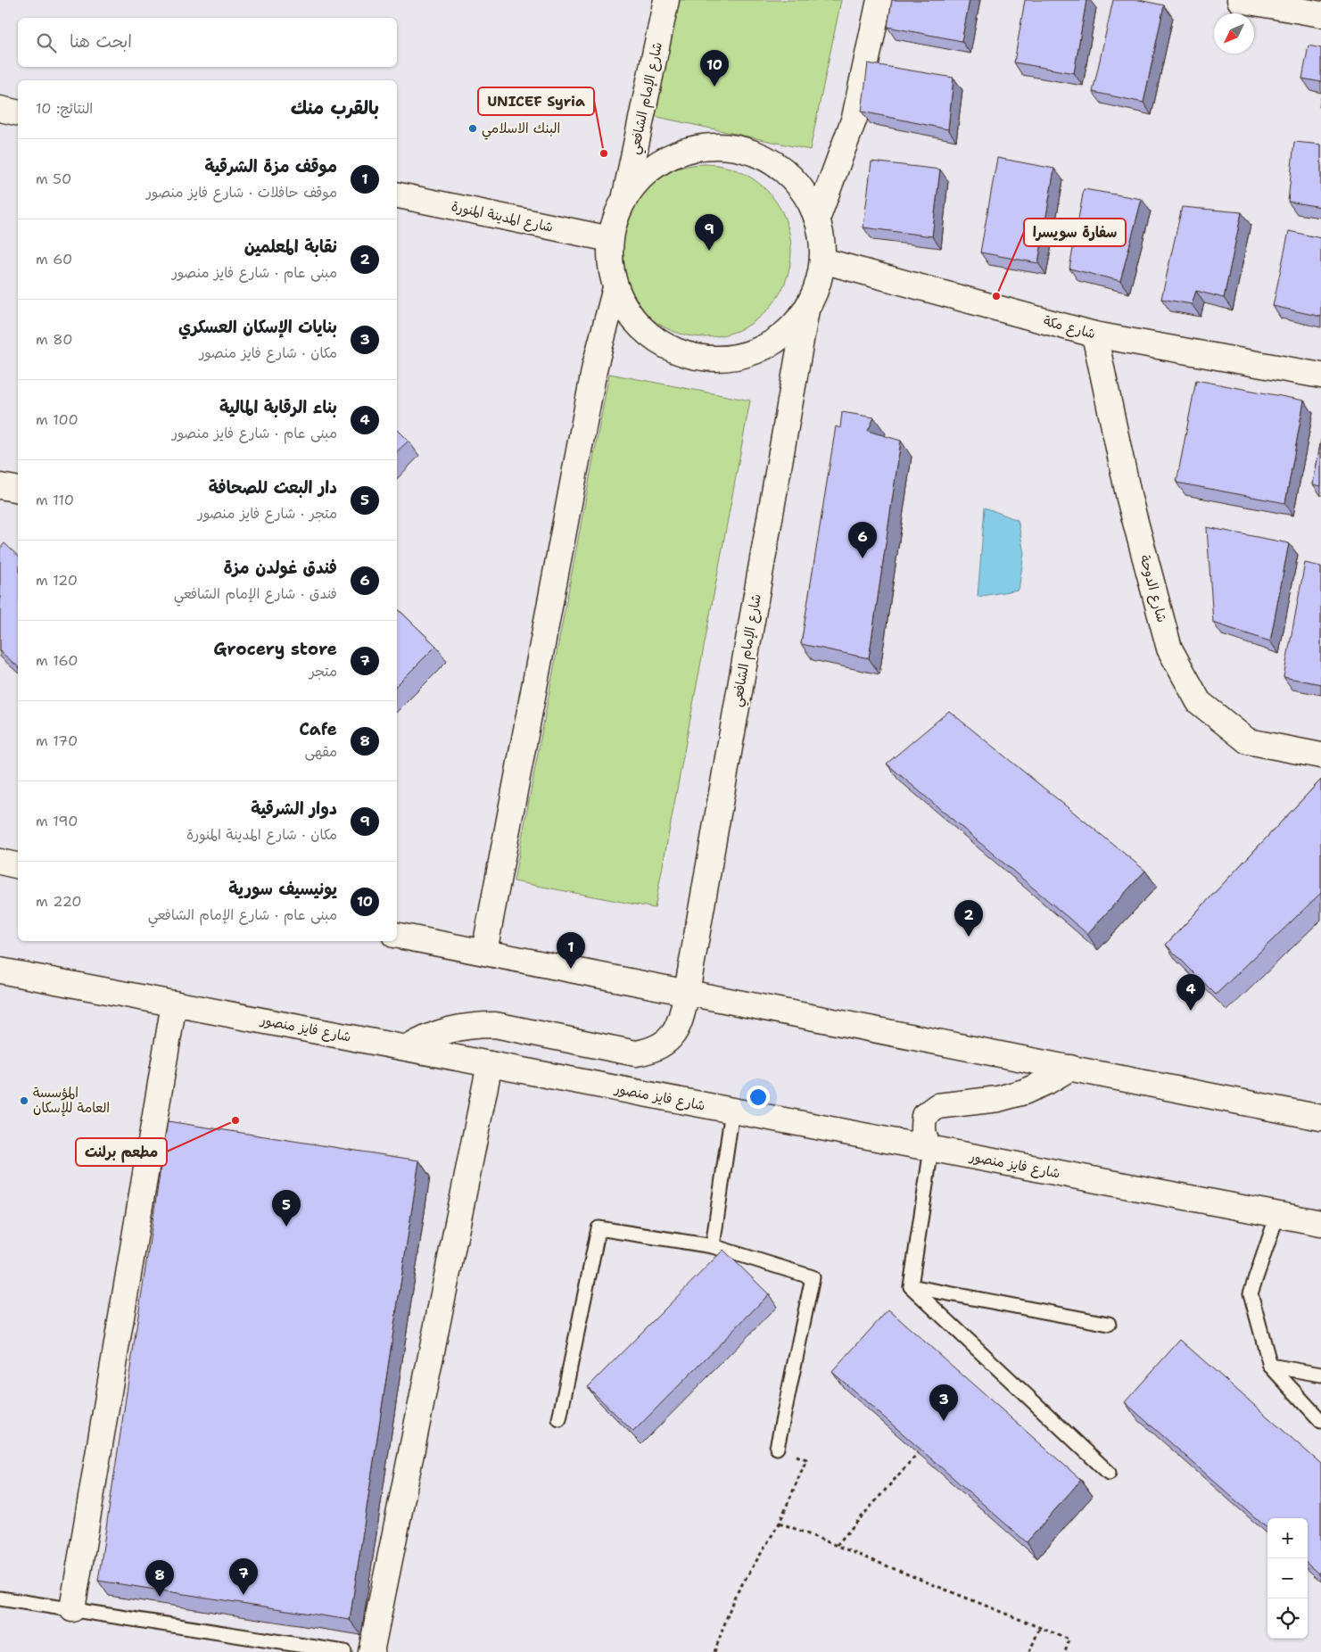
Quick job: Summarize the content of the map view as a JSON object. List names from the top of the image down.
{
  "streets": {
    "main road": [
      "شارع الإمام الشافعي",
      "شارع المدينة المنورة",
      "شارع مكة",
      "شارع الدوحة",
      "شارع فايز منصور"
    ]
  },
  "crossings": [
    ["شارع الإمام الشافعي", "شارع فايز منصور"],
    ["شارع مكة", "شارع الدوحة"]
  ],
  "places": [
    "البنك الاسلامي",
    "UNICEF Syria",
    "سفارة سويسرا",
    "المؤسسة العامة للإسكان",
    "مطعم برلنت"
  ],
  "north": "bottom left",
  "page": {
    "search": "ابحث هنا",
    "pins": [
      "10",
      "9",
      "6",
      "2",
      "1",
      "4",
      "5",
      "3",
      "7",
      "8"
    ],
    "heading": ["بالقرب منك", "النتائج: 10"],
    "list": [
      {
        "mark": "1",
        "name": "موقف مزة الشرقية",
        "note": "موقف حافلات · شارع فايز منصور",
        "value": "50 m"
      },
      {
        "mark": "2",
        "name": "نقابة المعلمين",
        "note": "مبنى عام · شارع فايز منصور",
        "value": "60 m"
      },
      {
        "mark": "3",
        "name": "بنايات الإسكان العسكري",
        "note": "مكان · شارع فايز منصور",
        "value": "80 m"
      },
      {
        "mark": "4",
        "name": "بناء الرقابة المالية",
        "note": "مبنى عام · شارع فايز منصور",
        "value": "100 m"
      },
      {
        "mark": "5",
        "name": "دار البعث للصحافة",
        "note": "متجر · شارع فايز منصور",
        "value": "110 m"
      },
      {
        "mark": "6",
        "name": "فندق غولدن مزة",
        "note": "فندق · شارع الإمام الشافعي",
        "value": "120 m"
      },
      {
        "mark": "7",
        "name": "Grocery store",
        "note": "متجر",
        "value": "160 m"
      },
      {
        "mark": "8",
        "name": "Cafe",
        "note": "مقهى",
        "value": "170 m"
      },
      {
        "mark": "9",
        "name": "دوار الشرقية",
        "note": "مكان · شارع المدينة المنورة",
        "value": "190 m"
      },
      {
        "mark": "10",
        "name": "يونيسيف سورية",
        "note": "مبنى عام · شارع الإمام الشافعي",
        "value": "220 m"
      }
    ],
    "map_buttons": ["+", "−"]
  }
}
